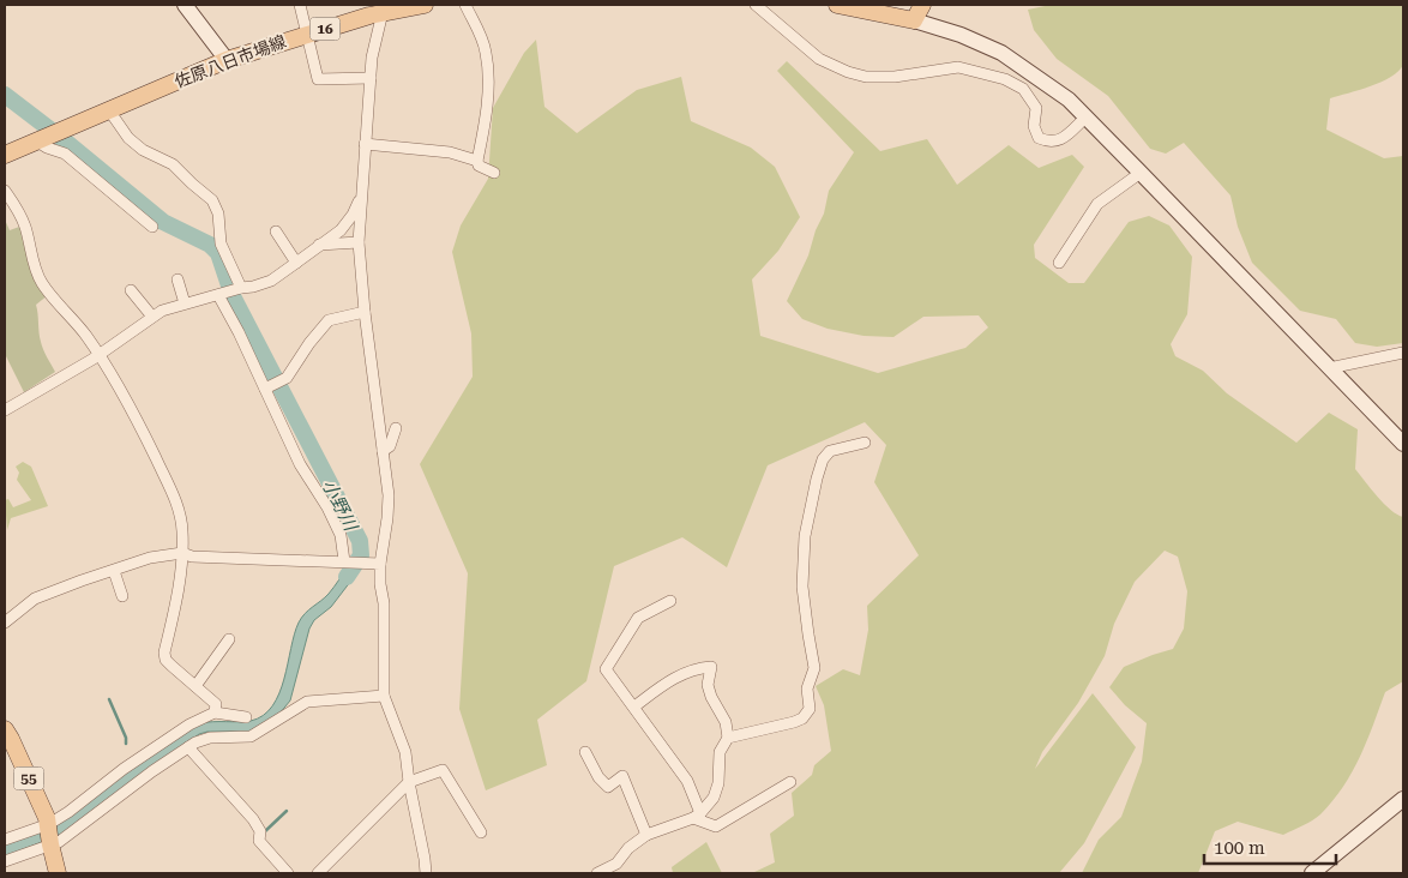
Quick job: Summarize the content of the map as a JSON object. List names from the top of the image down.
{
  "streets": {
    "main road": ["16", "佐原八日市場線", "55"]
  },
  "crossings": [
    ["16", "佐原八日市場線"]
  ],
  "water": ["小野川"],
  "scale_bar": "100 m"
}
